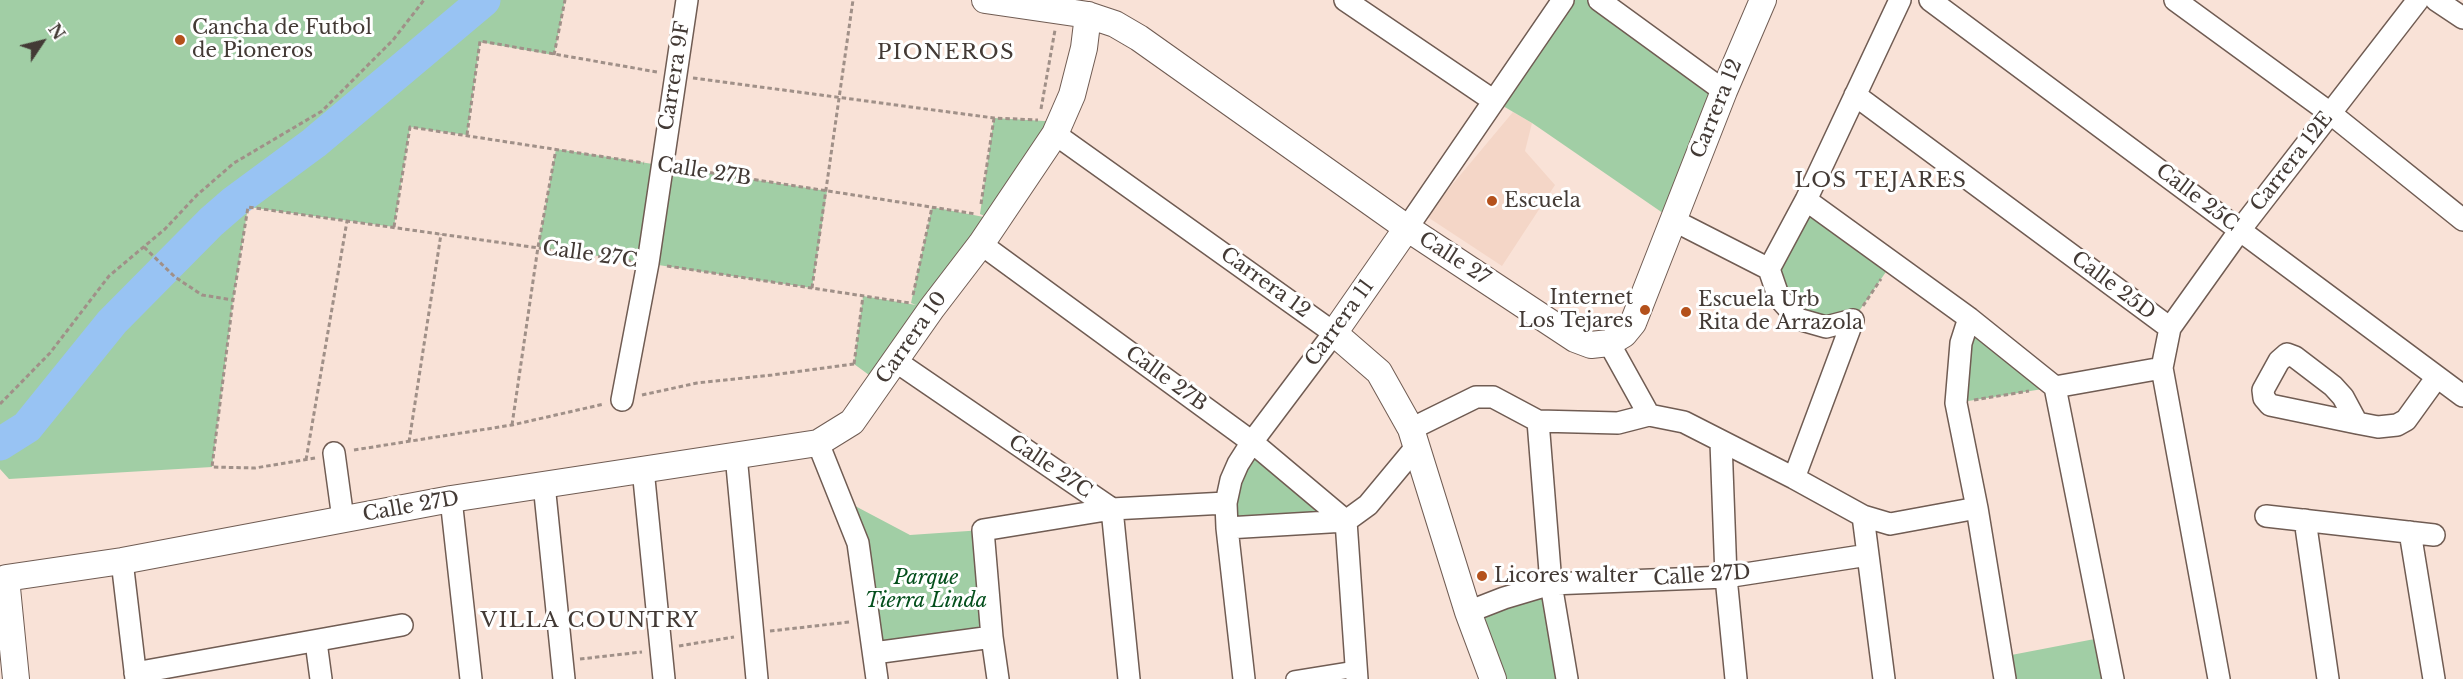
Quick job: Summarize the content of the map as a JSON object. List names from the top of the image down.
{
  "streets": {
    "street": [
      "Carrera 9F",
      "Carrera 12",
      "Carrera 12E",
      "Calle 27B",
      "Calle 25C",
      "Calle 27C",
      "Calle 27",
      "Calle 25D",
      "Carrera 11",
      "Carrera 10",
      "Calle 27D"
    ]
  },
  "crossings": [
    ["Carrera 9F", "Calle 27B"],
    ["Carrera 9F", "Calle 27C"],
    ["Carrera 12", "Calle 27"],
    ["Carrera 12", "Carrera 11"],
    ["Carrera 12", "Carrera 10"],
    ["Carrera 12", "Calle 27D"],
    ["Carrera 12E", "Calle 25C"],
    ["Carrera 12E", "Calle 25D"],
    ["Calle 27B", "Calle 27C"],
    ["Calle 27B", "Carrera 11"],
    ["Calle 27B", "Carrera 10"],
    ["Calle 27C", "Carrera 11"],
    ["Calle 27C", "Carrera 10"],
    ["Calle 27", "Carrera 11"],
    ["Calle 27", "Carrera 10"],
    ["Carrera 10", "Calle 27D"]
  ],
  "districts": ["PIONEROS", "LOS TEJARES", "VILLA COUNTRY"],
  "parks": ["Parque Tierra Linda"],
  "places": [
    "Cancha de Futbol de Pioneros",
    "Escuela",
    "Internet Los Tejares",
    "Escuela Urb Rita de Arrazola",
    "Licores walter"
  ],
  "north": "top right"
}
